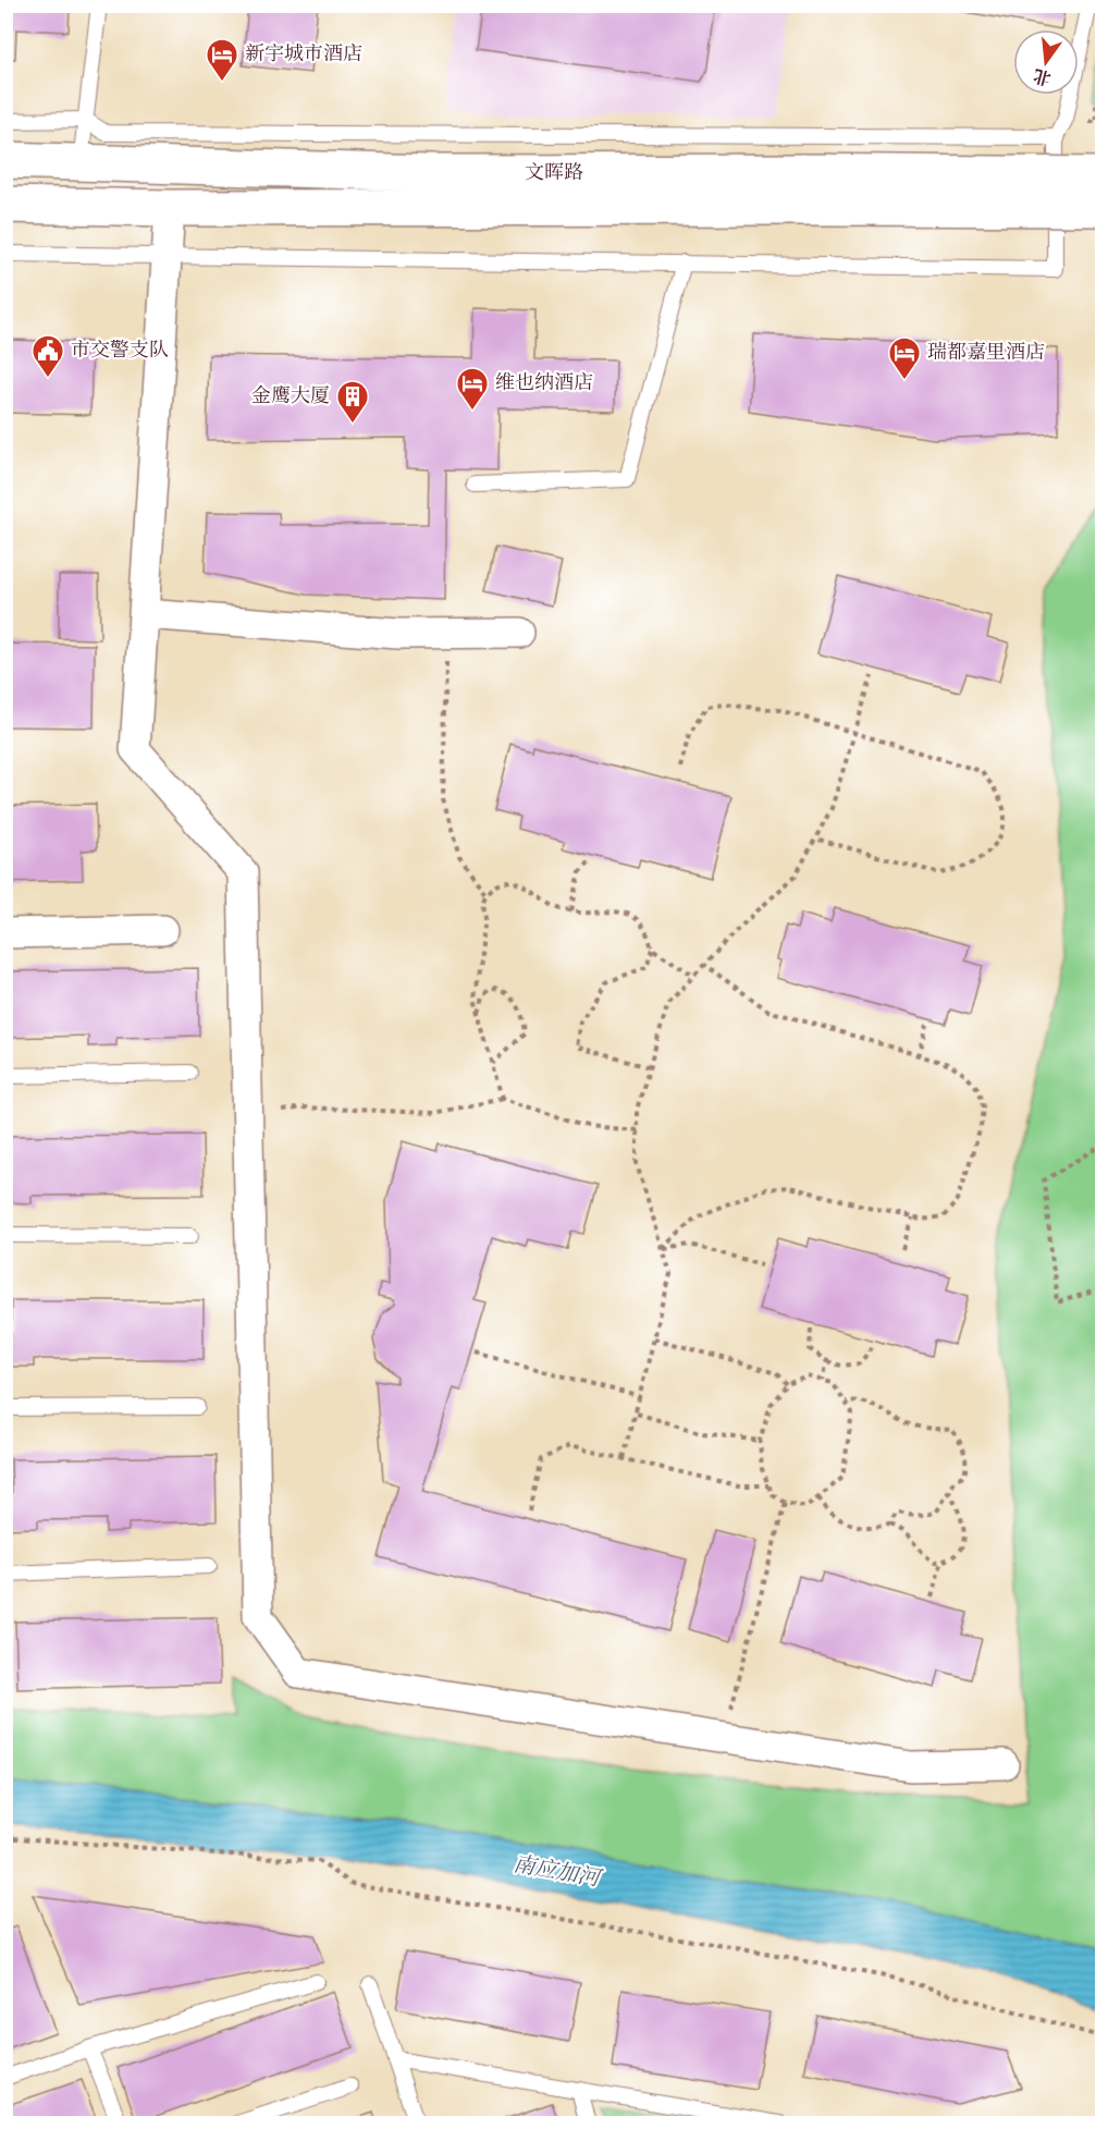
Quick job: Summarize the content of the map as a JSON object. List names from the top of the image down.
{
  "streets": {
    "main road": ["文晖路"]
  },
  "water": ["南应加河"],
  "places": {
    "hotel": ["新宇城市酒店", "瑞都嘉里酒店", "维也纳酒店"],
    "public building": ["市交警支队"],
    "building": ["金鹰大厦"]
  },
  "north": "bottom"
}
